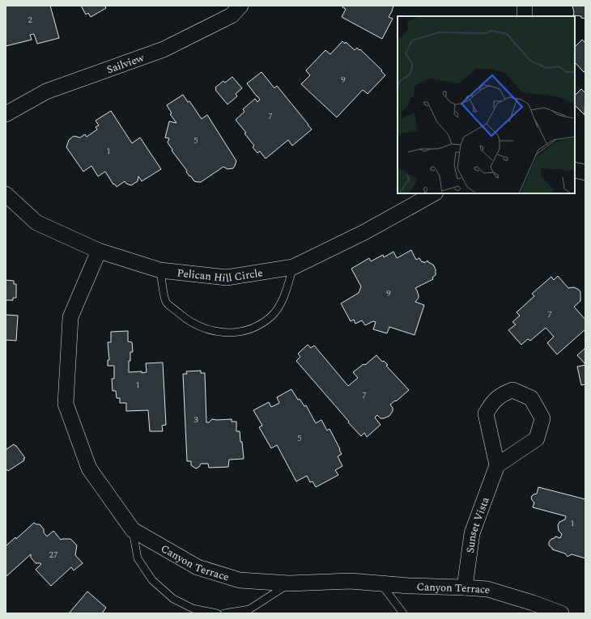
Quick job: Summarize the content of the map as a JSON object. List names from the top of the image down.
{
  "streets": {
    "street": [
      "Sailview",
      "Pelican Hill Circle",
      "Sunset Vista",
      "Canyon Terrace"
    ]
  },
  "crossings": [
    ["Pelican Hill Circle", "Canyon Terrace"],
    ["Sunset Vista", "Canyon Terrace"]
  ],
  "house_numbers": [
    "2",
    "9",
    "7",
    "5",
    "1",
    "9",
    "7",
    "1",
    "7",
    "3",
    "5",
    "1",
    "27"
  ]
}
